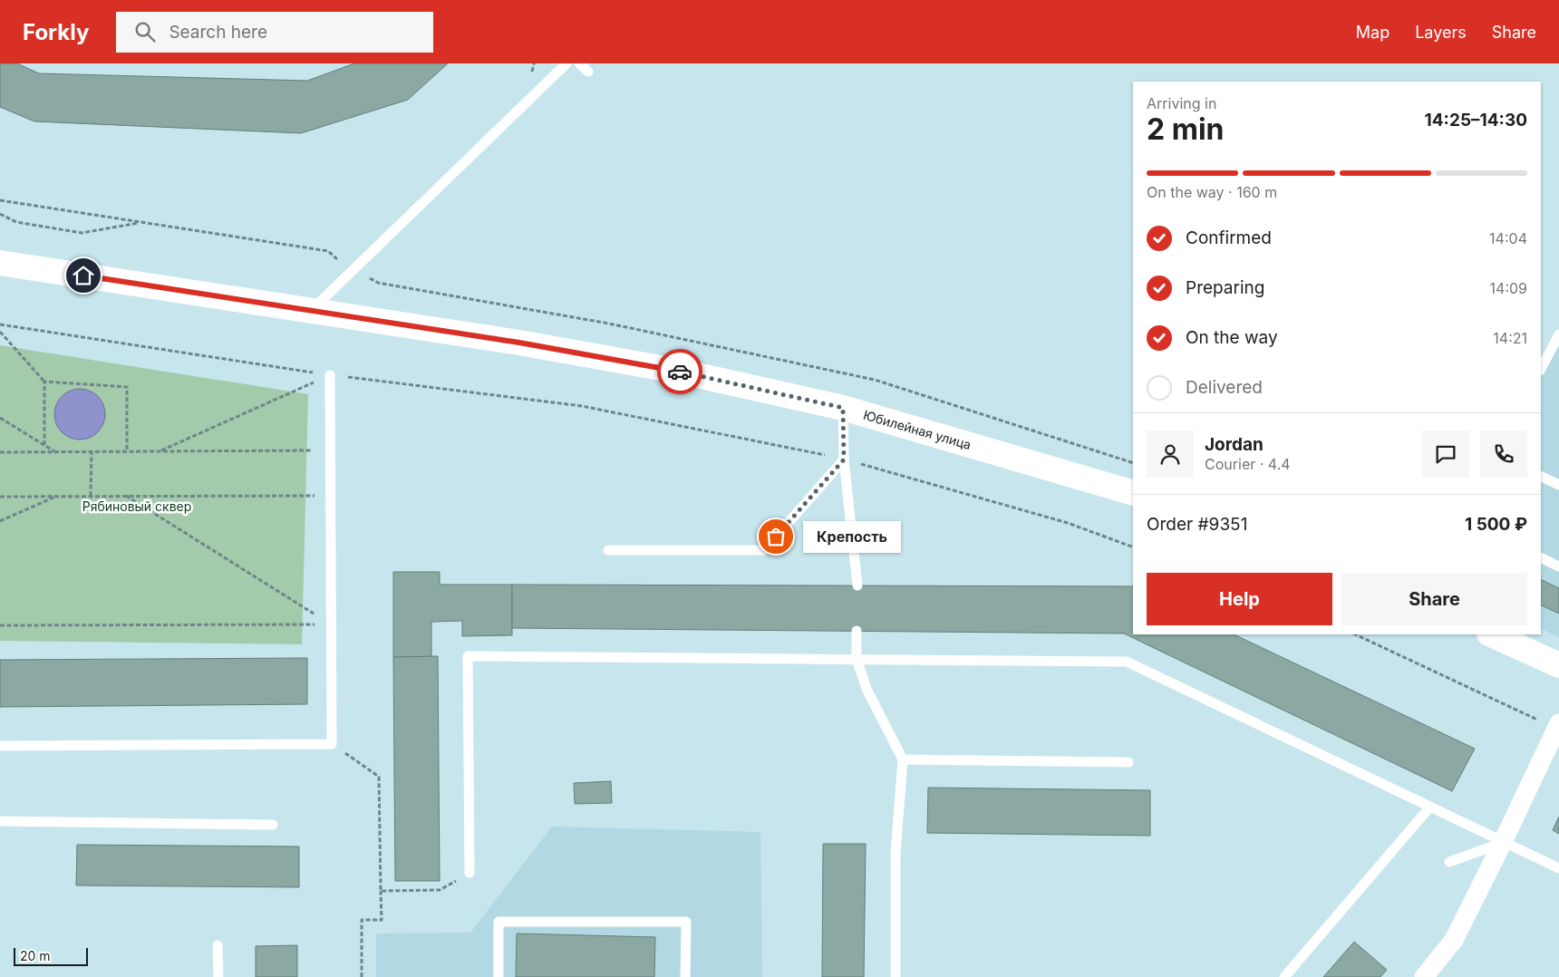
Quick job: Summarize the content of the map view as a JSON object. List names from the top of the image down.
{
  "streets": {
    "main road": ["Юбилейная улица"]
  },
  "parks": ["Рябиновый сквер"],
  "places": ["Крепость"],
  "scale_bar": "20 m",
  "page": {
    "header": "Forkly",
    "search": "Search here",
    "nav": ["Map", "Layers", "Share"],
    "heading": ["2 min", "Arriving in", "14:25–14:30"],
    "panel": [
      "Jordan",
      "Courier · 4.4",
      "Order #9351",
      "1 500 ₽"
    ],
    "bar": "On the way · 160 m",
    "list": [
      ["Confirmed", "14:04"],
      ["Preparing", "14:09"],
      ["On the way", "14:21"],
      "Delivered"
    ],
    "bubble": "Крепость",
    "buttons": ["Help", "Share"],
    "scale": "20 m"
  }
}
